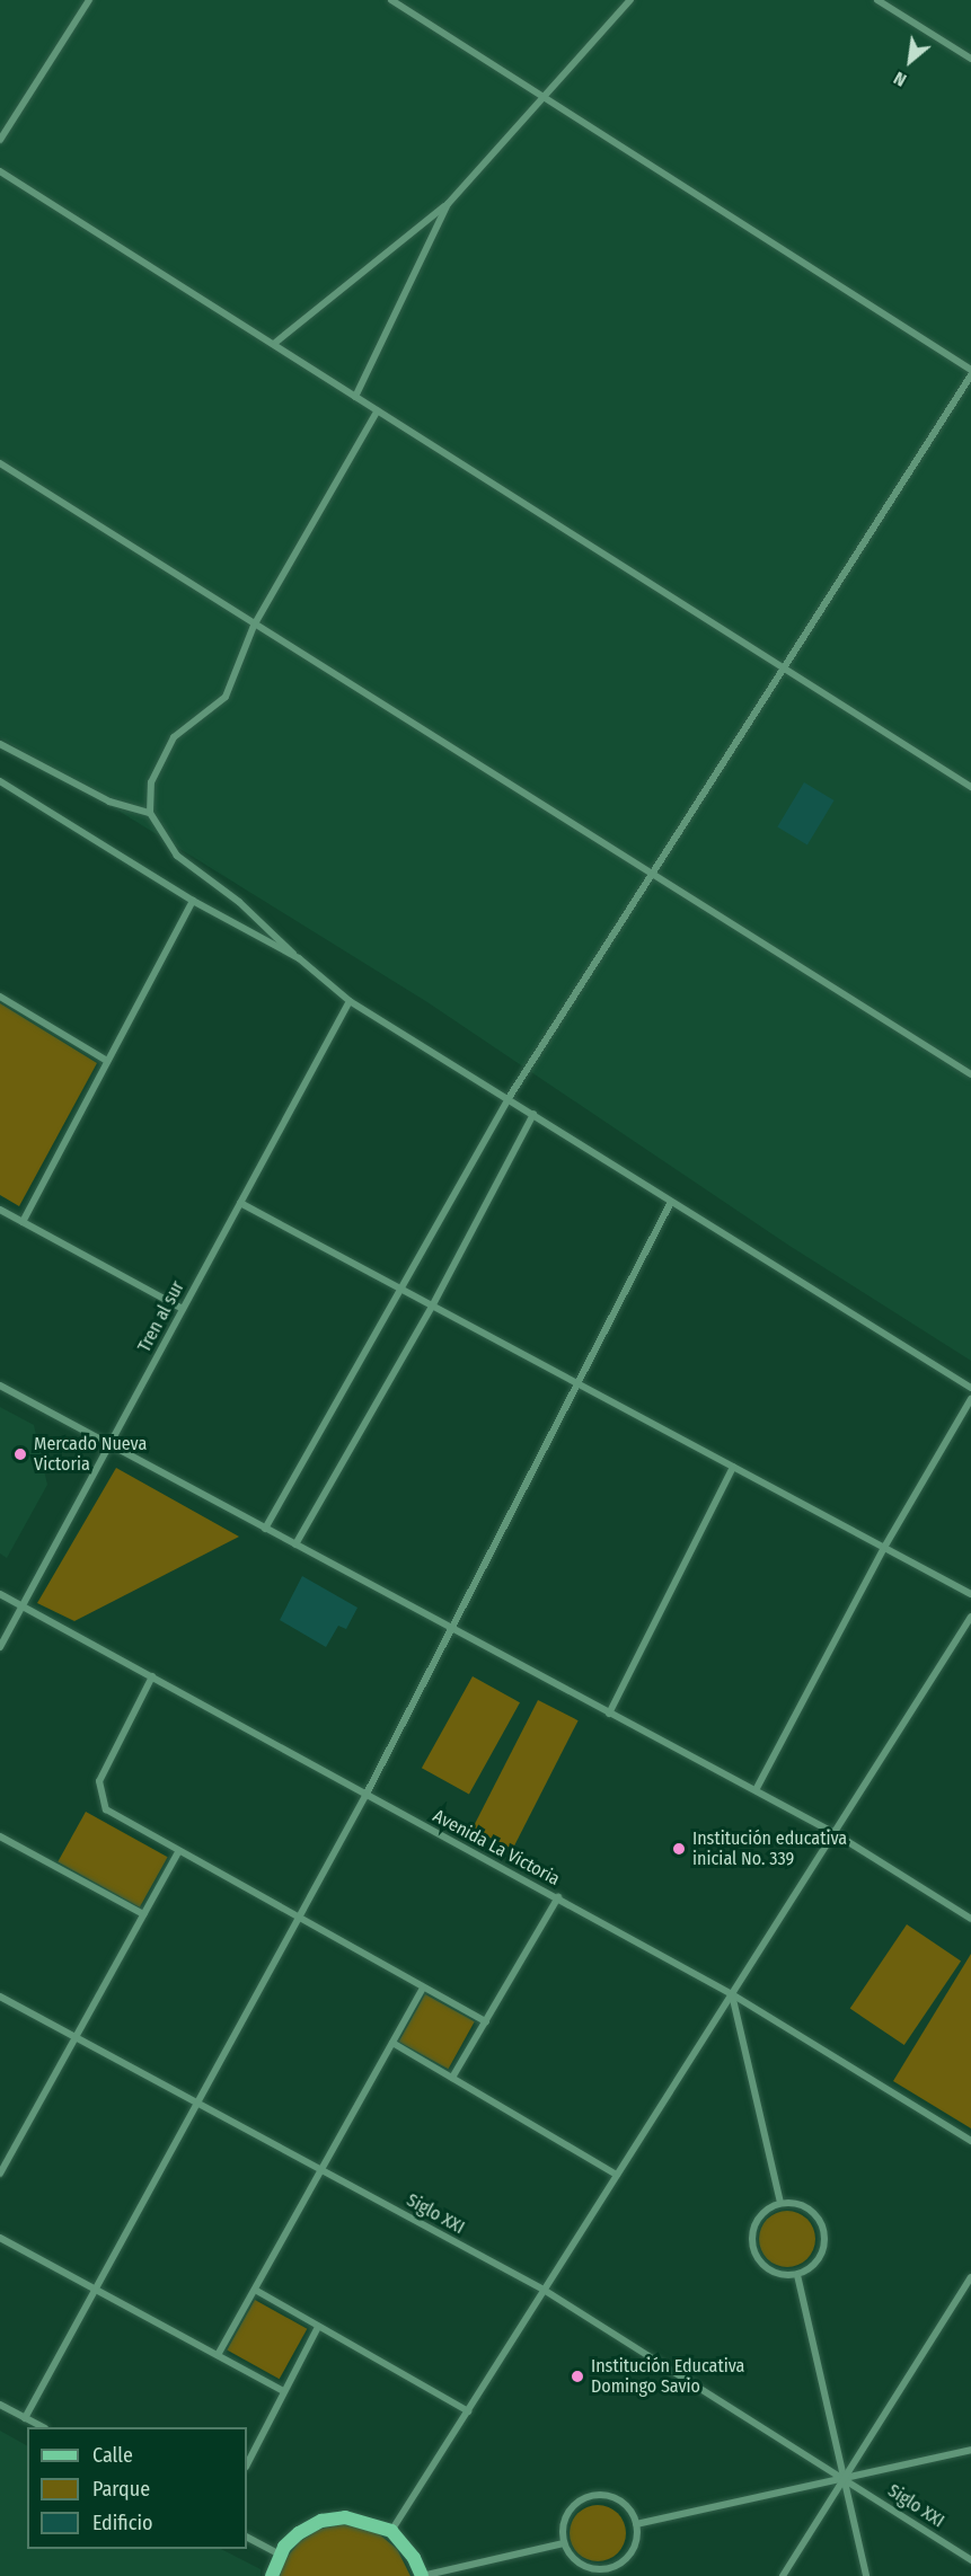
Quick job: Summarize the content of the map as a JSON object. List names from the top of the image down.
{
  "streets": {
    "street": ["Tren al sur", "Avenida La Victoria", "Siglo XXI"]
  },
  "crossings": [
    ["Tren al sur", "Avenida La Victoria"]
  ],
  "places": ["Mercado Nueva Victoria", "Institución educativa inicial No. 339", "Institución Educativa Domingo Savio"],
  "legend": ["Calle", "Parque", "Edificio"],
  "north": "bottom left"
}
